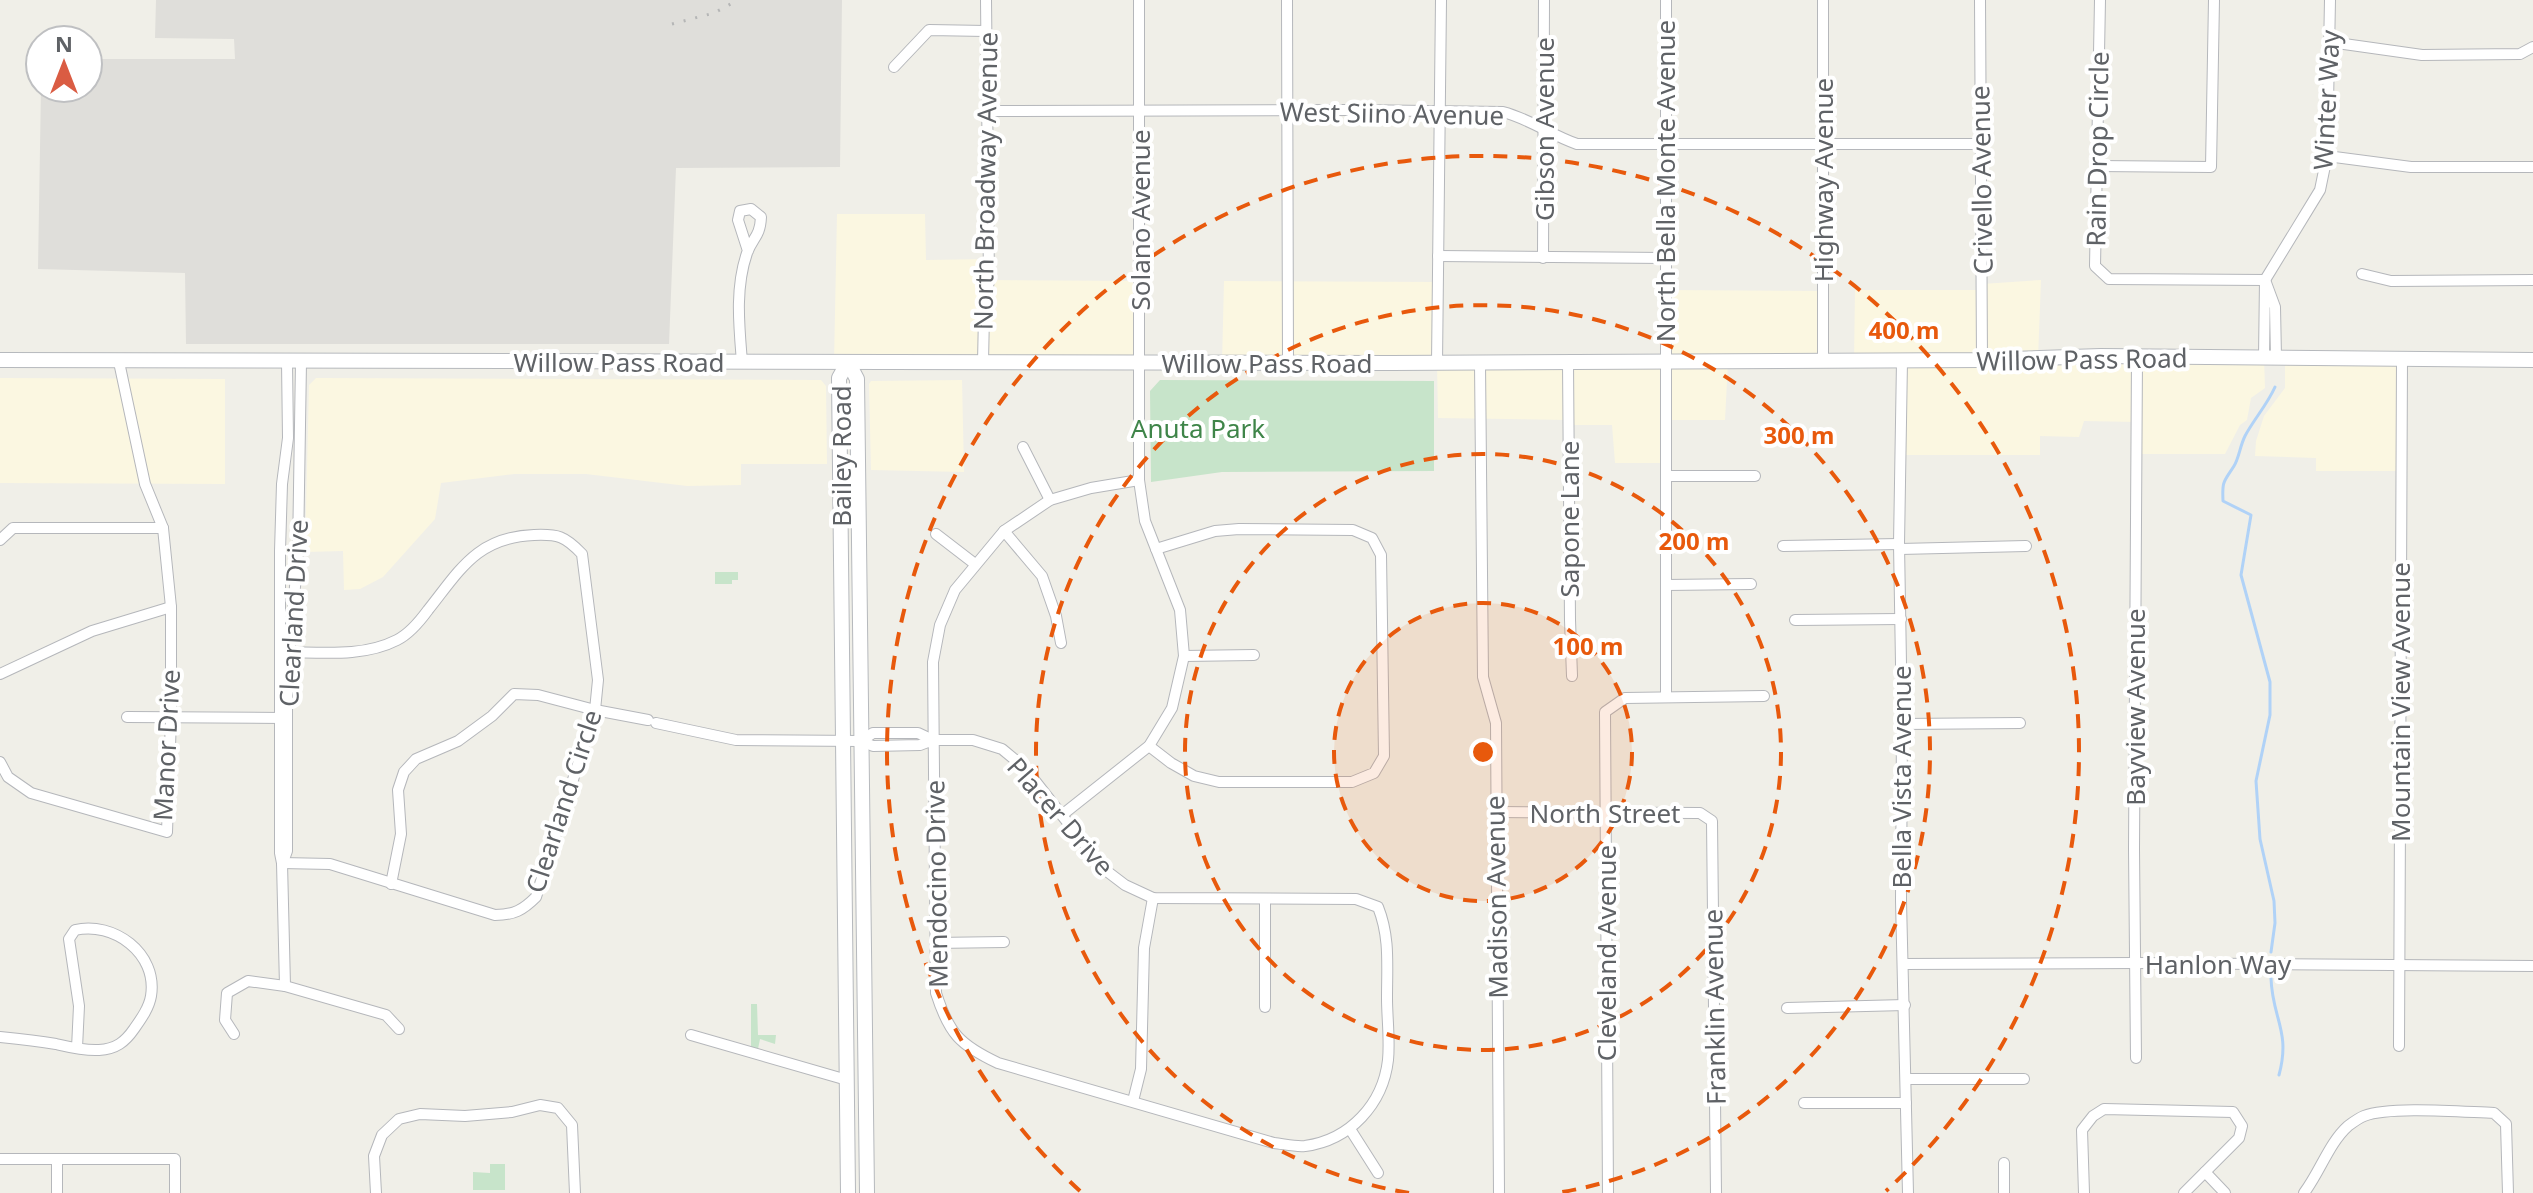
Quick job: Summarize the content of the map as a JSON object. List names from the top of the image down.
{
  "streets": {
    "main road": ["Willow Pass Road", "Bailey Road"],
    "street": [
      "Winter Way",
      "West Siino Avenue",
      "Gibson Avenue",
      "Rain Drop Circle",
      "Highway Avenue",
      "Crivello Avenue",
      "North Broadway Avenue",
      "North Bella Monte Avenue",
      "Solano Avenue",
      "Sapone Lane",
      "Clearland Drive",
      "Mountain View Avenue",
      "Bayview Avenue",
      "Manor Drive",
      "Bella Vista Avenue",
      "Clearland Circle",
      "North Street",
      "Placer Drive",
      "Mendocino Drive",
      "Madison Avenue",
      "Cleveland Avenue",
      "Hanlon Way",
      "Franklin Avenue"
    ]
  },
  "crossings": [
    ["Winter Way", "Rain Drop Circle"],
    ["West Siino Avenue", "Gibson Avenue"],
    ["West Siino Avenue", "Highway Avenue"],
    ["West Siino Avenue", "Crivello Avenue"],
    ["West Siino Avenue", "North Broadway Avenue"],
    ["West Siino Avenue", "North Bella Monte Avenue"],
    ["West Siino Avenue", "Solano Avenue"],
    ["Highway Avenue", "Willow Pass Road"],
    ["Crivello Avenue", "Willow Pass Road"],
    ["North Broadway Avenue", "Willow Pass Road"],
    ["North Bella Monte Avenue", "Willow Pass Road"],
    ["North Bella Monte Avenue", "Cleveland Avenue"],
    ["Solano Avenue", "Willow Pass Road"],
    ["Solano Avenue", "Placer Drive"],
    ["Solano Avenue", "Mendocino Drive"],
    ["Willow Pass Road", "Bailey Road"],
    ["Willow Pass Road", "Sapone Lane"],
    ["Willow Pass Road", "Clearland Drive"],
    ["Willow Pass Road", "Mountain View Avenue"],
    ["Willow Pass Road", "Bayview Avenue"],
    ["Willow Pass Road", "Manor Drive"],
    ["Willow Pass Road", "Bella Vista Avenue"],
    ["Willow Pass Road", "Madison Avenue"],
    ["Bailey Road", "Placer Drive"],
    ["Clearland Drive", "Clearland Circle"],
    ["Mountain View Avenue", "Hanlon Way"],
    ["Bayview Avenue", "Hanlon Way"],
    ["Bella Vista Avenue", "Hanlon Way"],
    ["Clearland Circle", "Placer Drive"],
    ["North Street", "Madison Avenue"],
    ["North Street", "Cleveland Avenue"],
    ["North Street", "Franklin Avenue"],
    ["Placer Drive", "Mendocino Drive"]
  ],
  "parks": ["Anuta Park"],
  "north": "top",
  "rings": [
    "400 m",
    "300 m",
    "200 m",
    "100 m"
  ]
}
